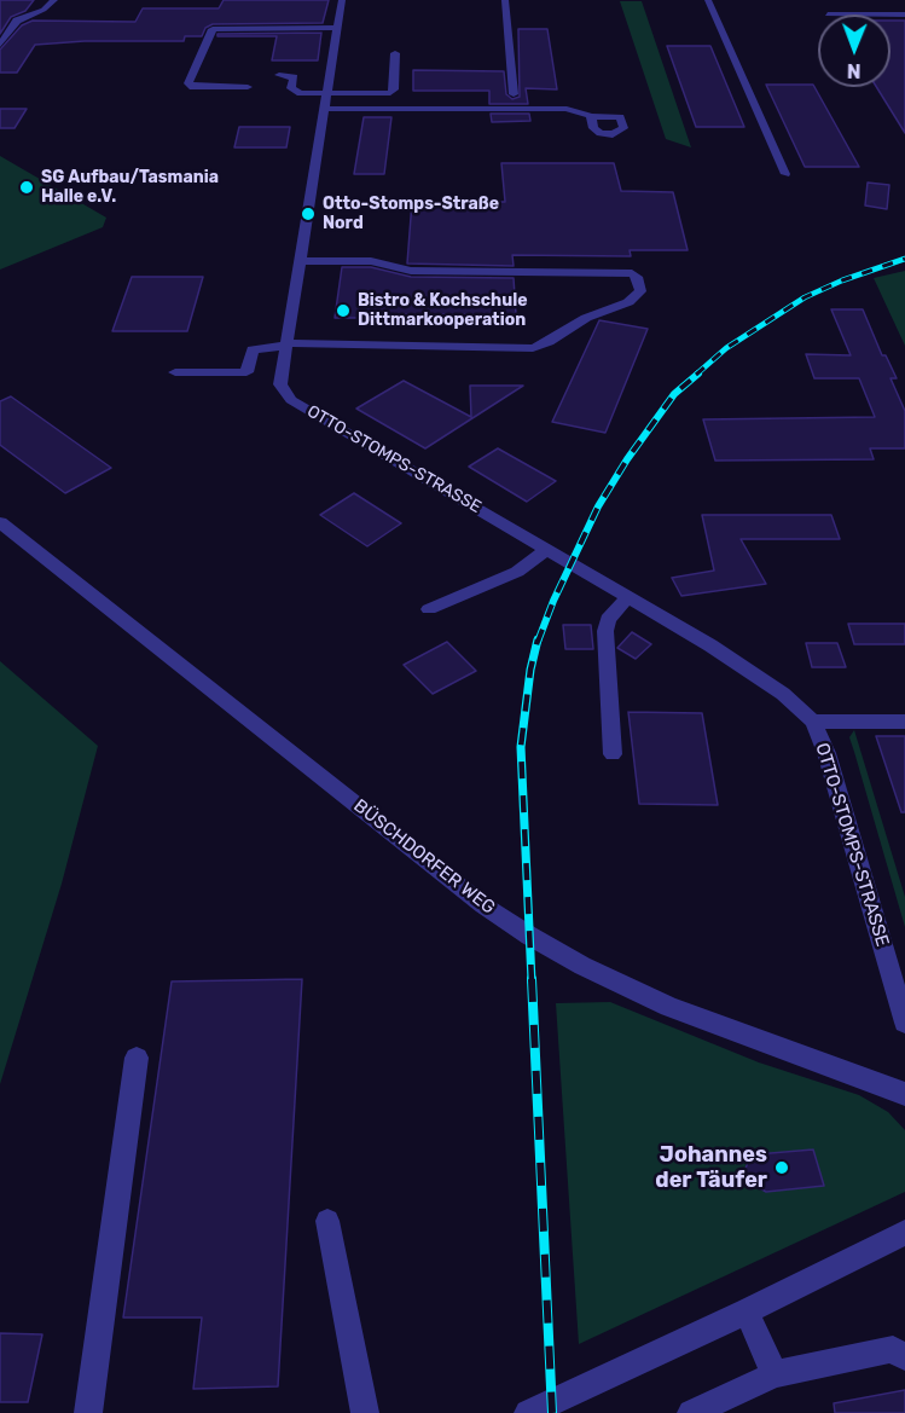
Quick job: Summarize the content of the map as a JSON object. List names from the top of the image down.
{
  "streets": {
    "street": ["OTTO-STOMPS-STRASSE", "BÜSCHDORFER WEG"]
  },
  "places": [
    "SG Aufbau/Tasmania Halle e.V.",
    "Otto-Stomps-Straße Nord",
    "Bistro & Kochschule Dittmarkooperation",
    "Johannes der Täufer"
  ],
  "north": "bottom"
}
